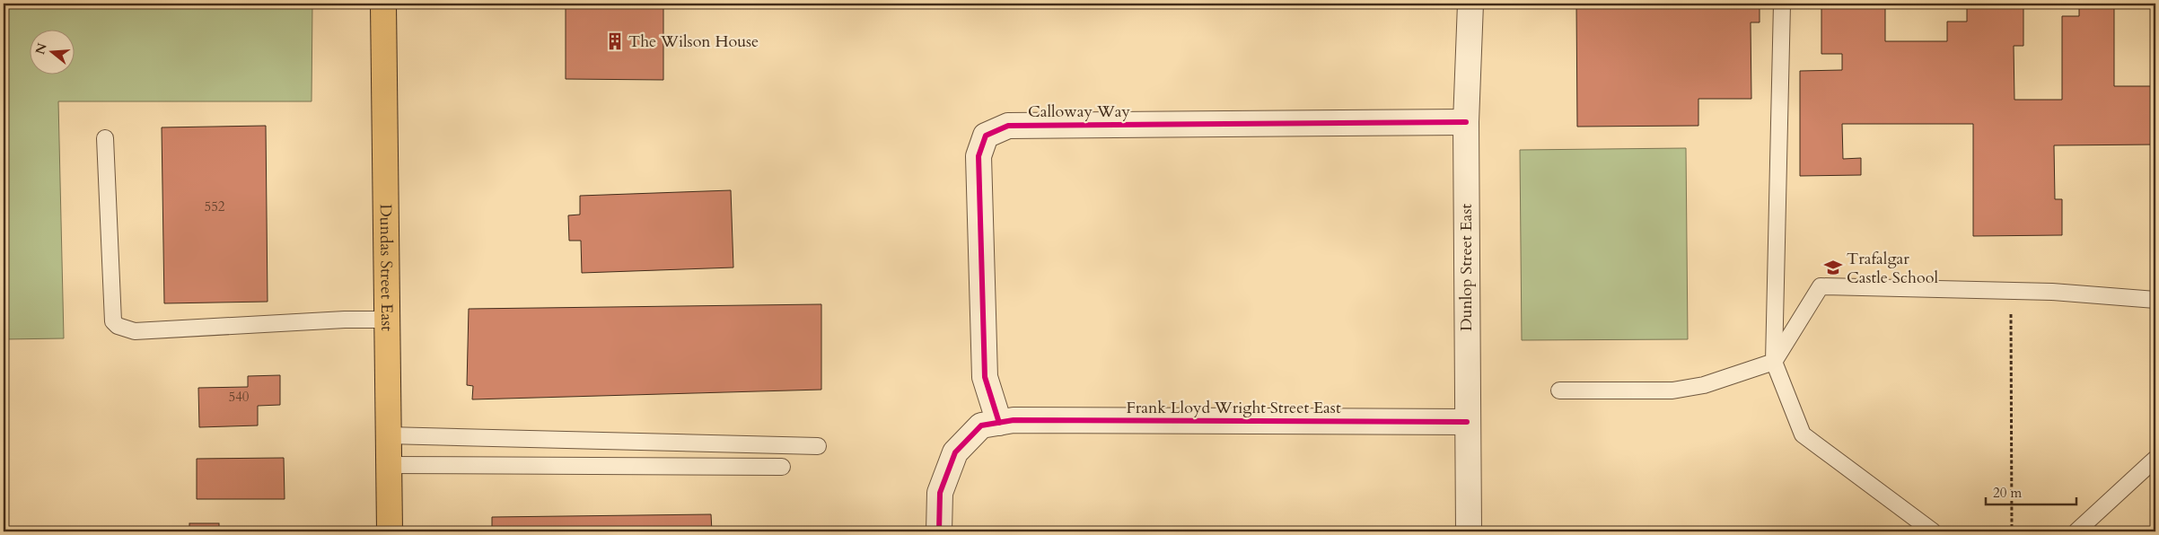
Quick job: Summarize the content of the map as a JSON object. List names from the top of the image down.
{
  "streets": {
    "main road": ["Dundas Street East"],
    "street": ["Calloway Way", "Dunlop Street East", "Frank Lloyd Wright Street East"]
  },
  "crossings": [
    ["Calloway Way", "Dunlop Street East"],
    ["Calloway Way", "Frank Lloyd Wright Street East"],
    ["Dunlop Street East", "Frank Lloyd Wright Street East"]
  ],
  "places": {
    "building": ["The Wilson House"],
    "school or university": ["Trafalgar Castle School"]
  },
  "house_numbers": ["552", "540"],
  "scale_bar": "20 m",
  "north": "left"
}
